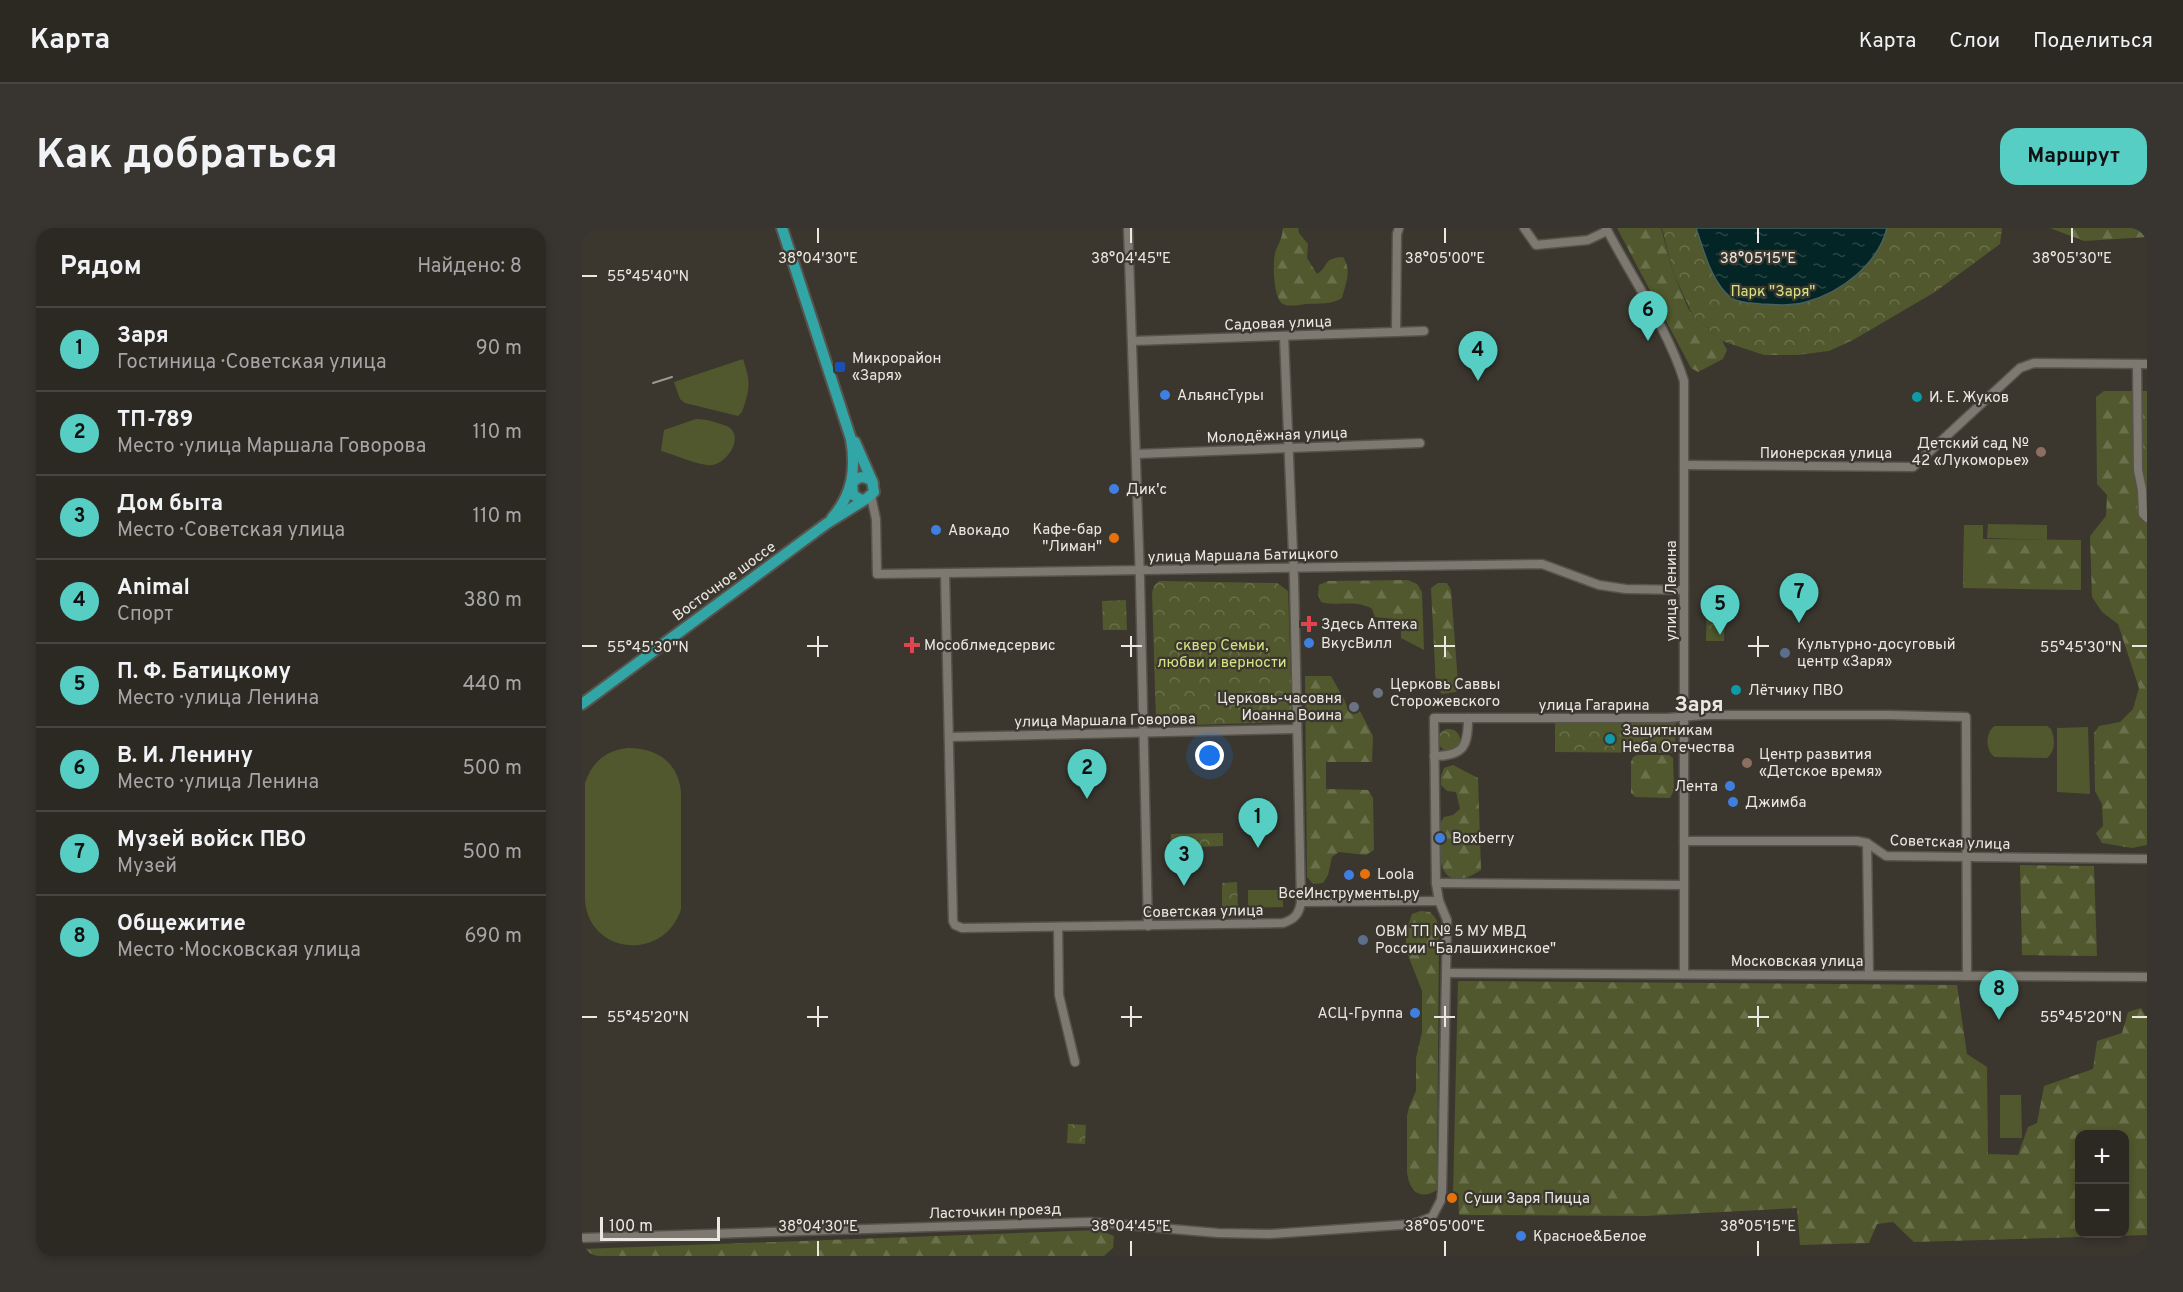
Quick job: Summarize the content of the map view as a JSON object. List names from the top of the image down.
{
  "streets": {
    "main road": ["Восточное шоссе"],
    "street": [
      "Садовая улица",
      "Молодёжная улица",
      "Пионерская улица",
      "улица Маршала Батицкого",
      "улица Ленина",
      "улица Гагарина",
      "улица Маршала Говорова",
      "Советская улица",
      "Московская улица",
      "Ласточкин проезд"
    ]
  },
  "crossings": [
    ["Пионерская улица", "улица Ленина"],
    ["улица Маршала Батицкого", "Восточное шоссе"],
    ["улица Маршала Батицкого", "улица Ленина"],
    ["улица Ленина", "улица Гагарина"],
    ["улица Ленина", "Советская улица"],
    ["улица Ленина", "Московская улица"],
    ["улица Гагарина", "Советская улица"],
    ["улица Маршала Говорова", "Советская улица"],
    ["Московская улица", "Ласточкин проезд"]
  ],
  "districts": ["Заря"],
  "parks": ["Парк \"Заря\"", "сквер Семьи, любви и верности"],
  "places": {
    "transit": ["Микрорайон «Заря»"],
    "other": [
      "АльянсТуры",
      "И. Е. Жуков",
      "Детский сад № 42 «Лукоморье»",
      "Дик'с",
      "Авокадо",
      "Кафе-бар \"Лиман\"",
      "ВкусВилл",
      "Культурно-досуговый центр «Заря»",
      "Лётчику ПВО",
      "Церковь Саввы Сторожевского",
      "Церковь-часовня Иоанна Воина",
      "Защитникам Неба Отечества",
      "Центр развития «Детское время»",
      "Лента",
      "Джимба",
      "Boxberry",
      "Loola",
      "ВсеИнструменты.ру",
      "ОВМ ТП № 5 МУ МВД России \"Балашихинское\"",
      "АСЦ-Группа",
      "Суши Заря Пицца",
      "Красное&Белое"
    ],
    "health": ["Здесь Аптека", "Мособлмедсервис"]
  },
  "scale_bar": "100 m",
  "page": {
    "header": "Карта",
    "nav": ["Карта", "Слои", "Поделиться"],
    "buttons": "Маршрут",
    "title": "Как добраться",
    "heading": ["Рядом", "Найдено: 8"],
    "pins": [
      "6",
      "4",
      "7",
      "5",
      "2",
      "1",
      "3",
      "8"
    ],
    "list": [
      {
        "mark": "1",
        "name": "Заря",
        "note": "Гостиница · Советская улица",
        "value": "90 m"
      },
      {
        "mark": "2",
        "name": "ТП-789",
        "note": "Место · улица Маршала Говорова",
        "value": "110 m"
      },
      {
        "mark": "3",
        "name": "Дом быта",
        "note": "Место · Советская улица",
        "value": "110 m"
      },
      {
        "mark": "4",
        "name": "Animal",
        "note": "Спорт",
        "value": "380 m"
      },
      {
        "mark": "5",
        "name": "П. Ф. Батицкому",
        "note": "Место · улица Ленина",
        "value": "440 m"
      },
      {
        "mark": "6",
        "name": "В. И. Ленину",
        "note": "Место · улица Ленина",
        "value": "500 m"
      },
      {
        "mark": "7",
        "name": "Музей войск ПВО",
        "note": "Музей",
        "value": "500 m"
      },
      {
        "mark": "8",
        "name": "Общежитие",
        "note": "Место · Московская улица",
        "value": "690 m"
      }
    ],
    "map_buttons": ["+", "−"],
    "scale": "100 m"
  },
  "coordinates": [
    "38°04'30\"E",
    "38°04'45\"E",
    "38°05'00\"E",
    "38°05'15\"E",
    "38°05'30\"E",
    "55°45'40\"N",
    "55°45'30\"N",
    "55°45'20\"N"
  ]
}
